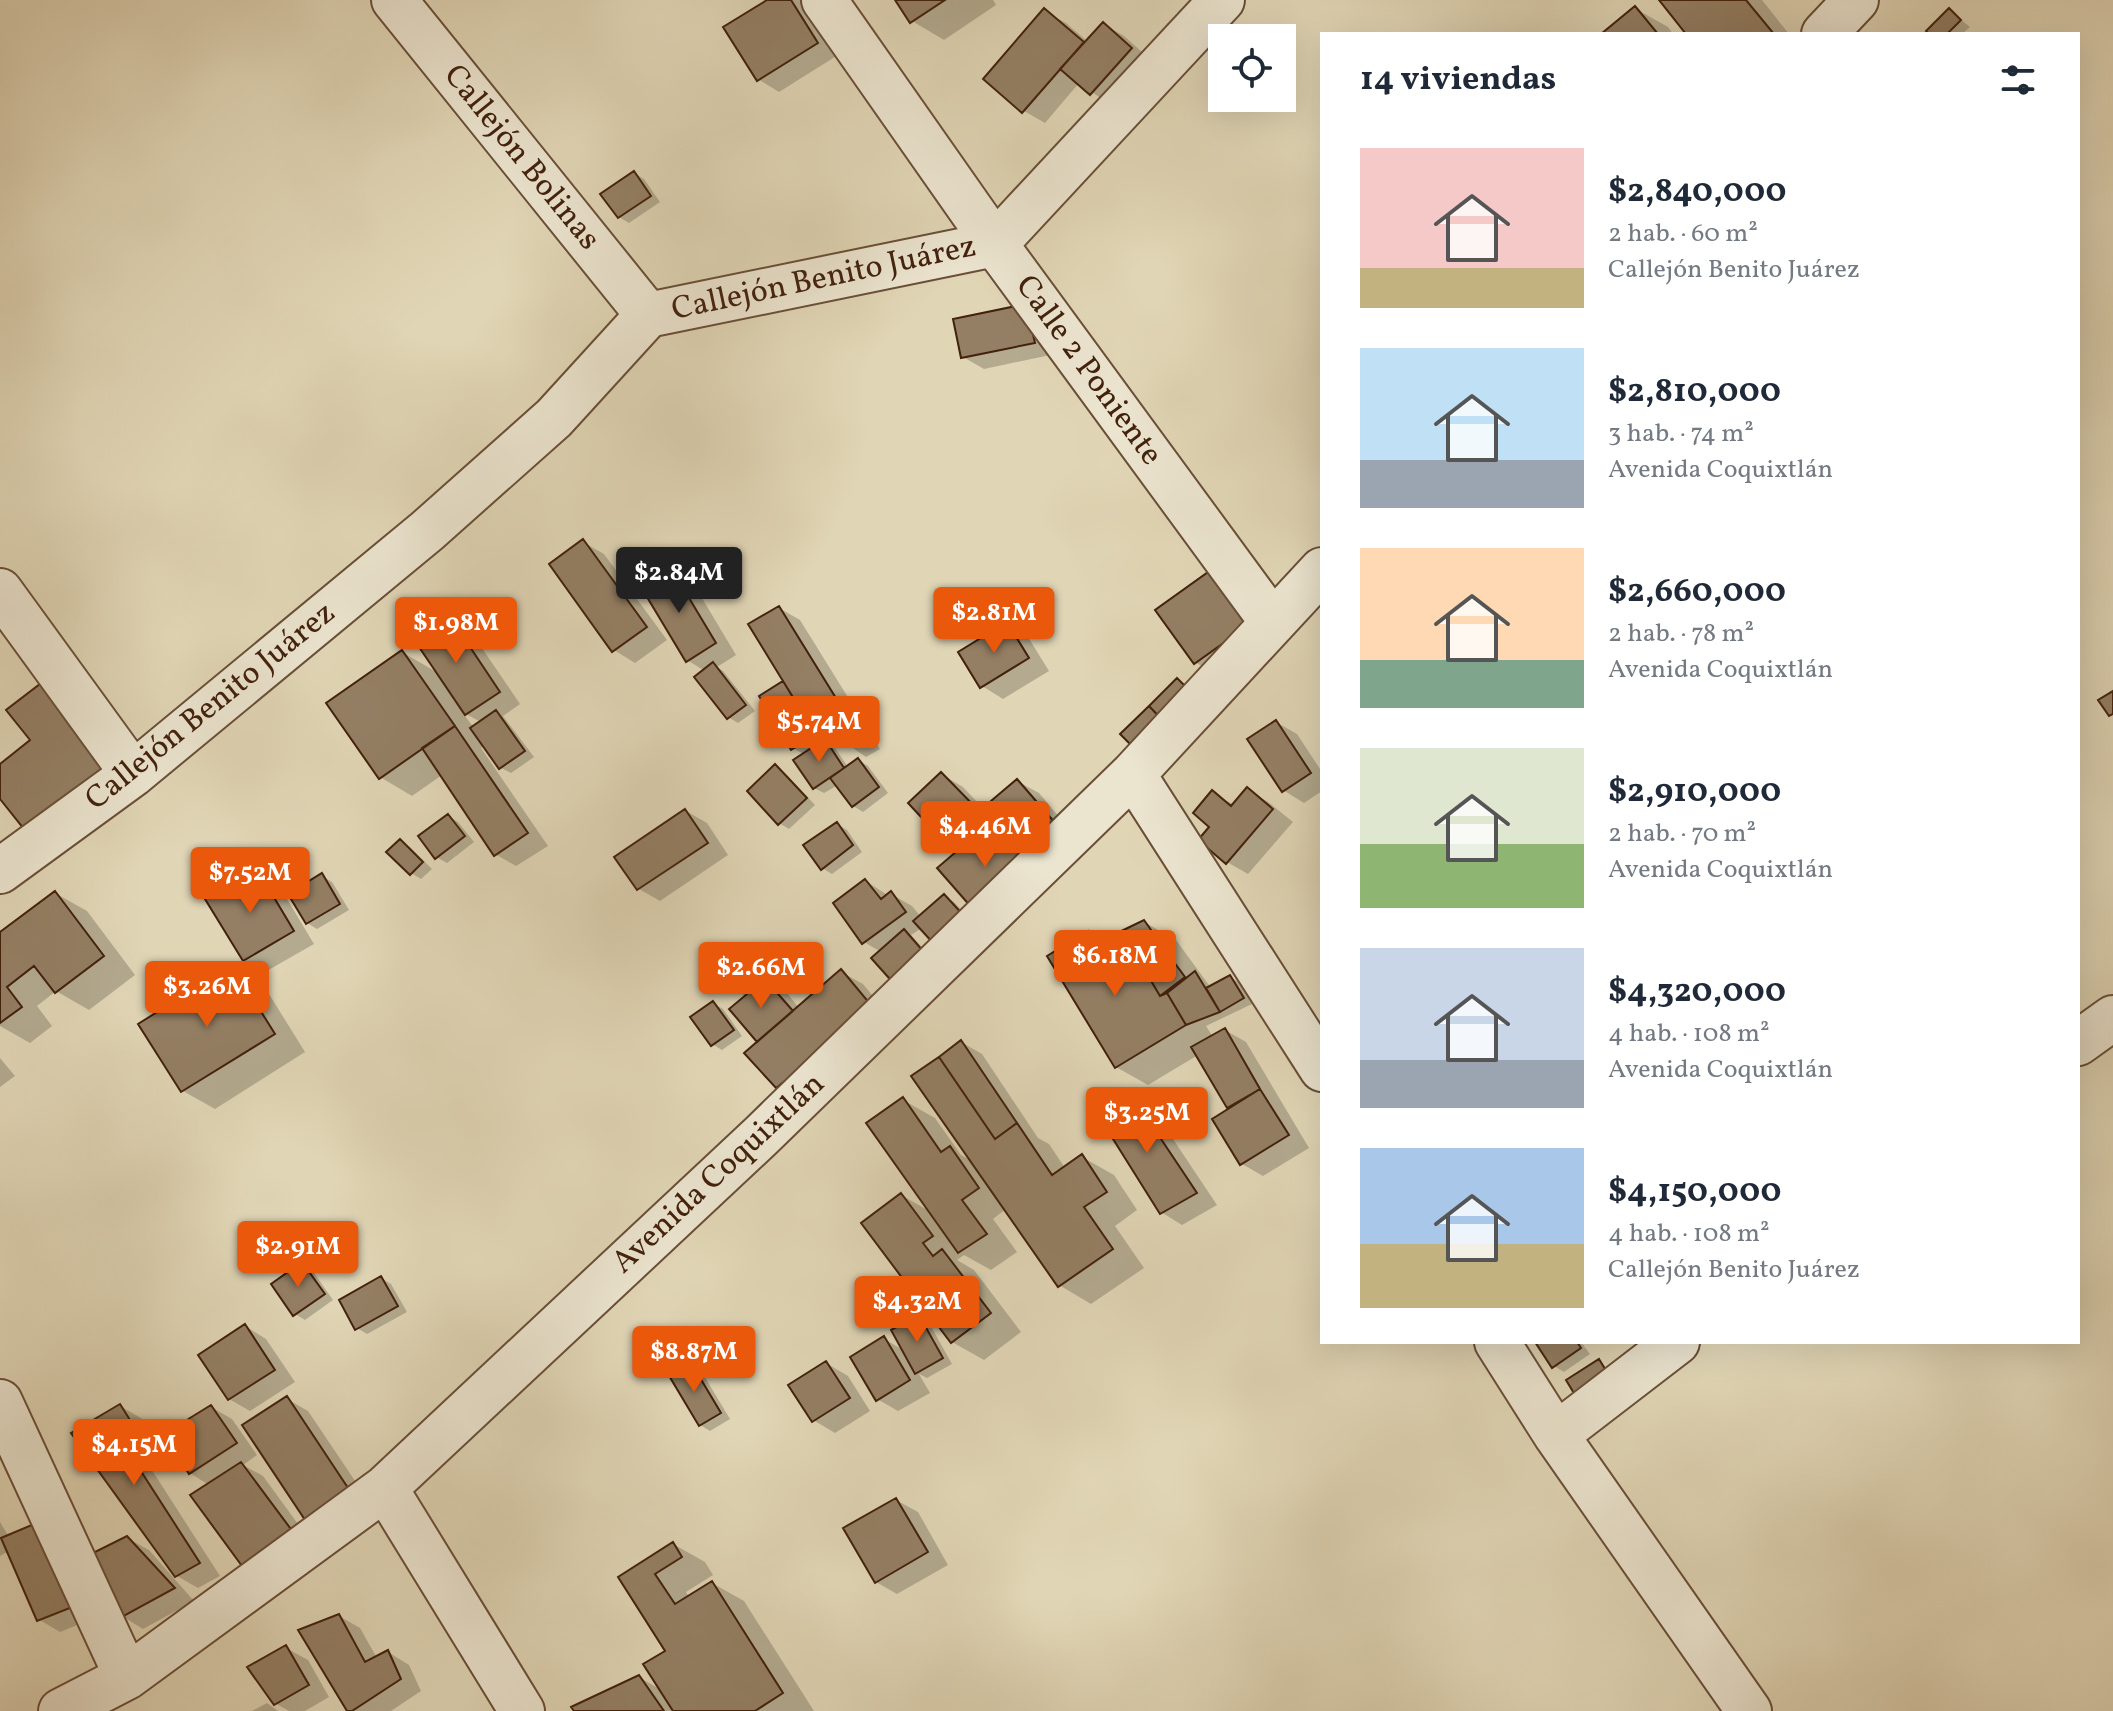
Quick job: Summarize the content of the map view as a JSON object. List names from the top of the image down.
{
  "streets": {
    "street": [
      "Callejón Bolinas",
      "Callejón Benito Juárez",
      "Calle 2 Poniente",
      "Avenida Coquixtlán"
    ]
  },
  "crossings": [
    ["Callejón Bolinas", "Callejón Benito Juárez"],
    ["Callejón Benito Juárez", "Calle 2 Poniente"],
    ["Calle 2 Poniente", "Avenida Coquixtlán"]
  ],
  "page": {
    "heading": "14 viviendas",
    "list": [
      {
        "name": "$2,840,000",
        "note": "2 hab. · 60 m² · Callejón Benito Juárez"
      },
      {
        "name": "$2,810,000",
        "note": "3 hab. · 74 m² · Avenida Coquixtlán"
      },
      {
        "name": "$2,660,000",
        "note": "2 hab. · 78 m² · Avenida Coquixtlán"
      },
      {
        "name": "$2,910,000",
        "note": "2 hab. · 70 m² · Avenida Coquixtlán"
      },
      {
        "name": "$4,320,000",
        "note": "4 hab. · 108 m² · Avenida Coquixtlán"
      },
      {
        "name": "$4,150,000",
        "note": "4 hab. · 108 m² · Callejón Benito Juárez"
      }
    ],
    "price": [
      "$2.84M",
      "$2.81M",
      "$1.98M",
      "$5.74M",
      "$4.46M",
      "$7.52M",
      "$6.18M",
      "$2.66M",
      "$3.26M",
      "$3.25M",
      "$2.91M",
      "$4.32M",
      "$8.87M",
      "$4.15M"
    ]
  }
}
